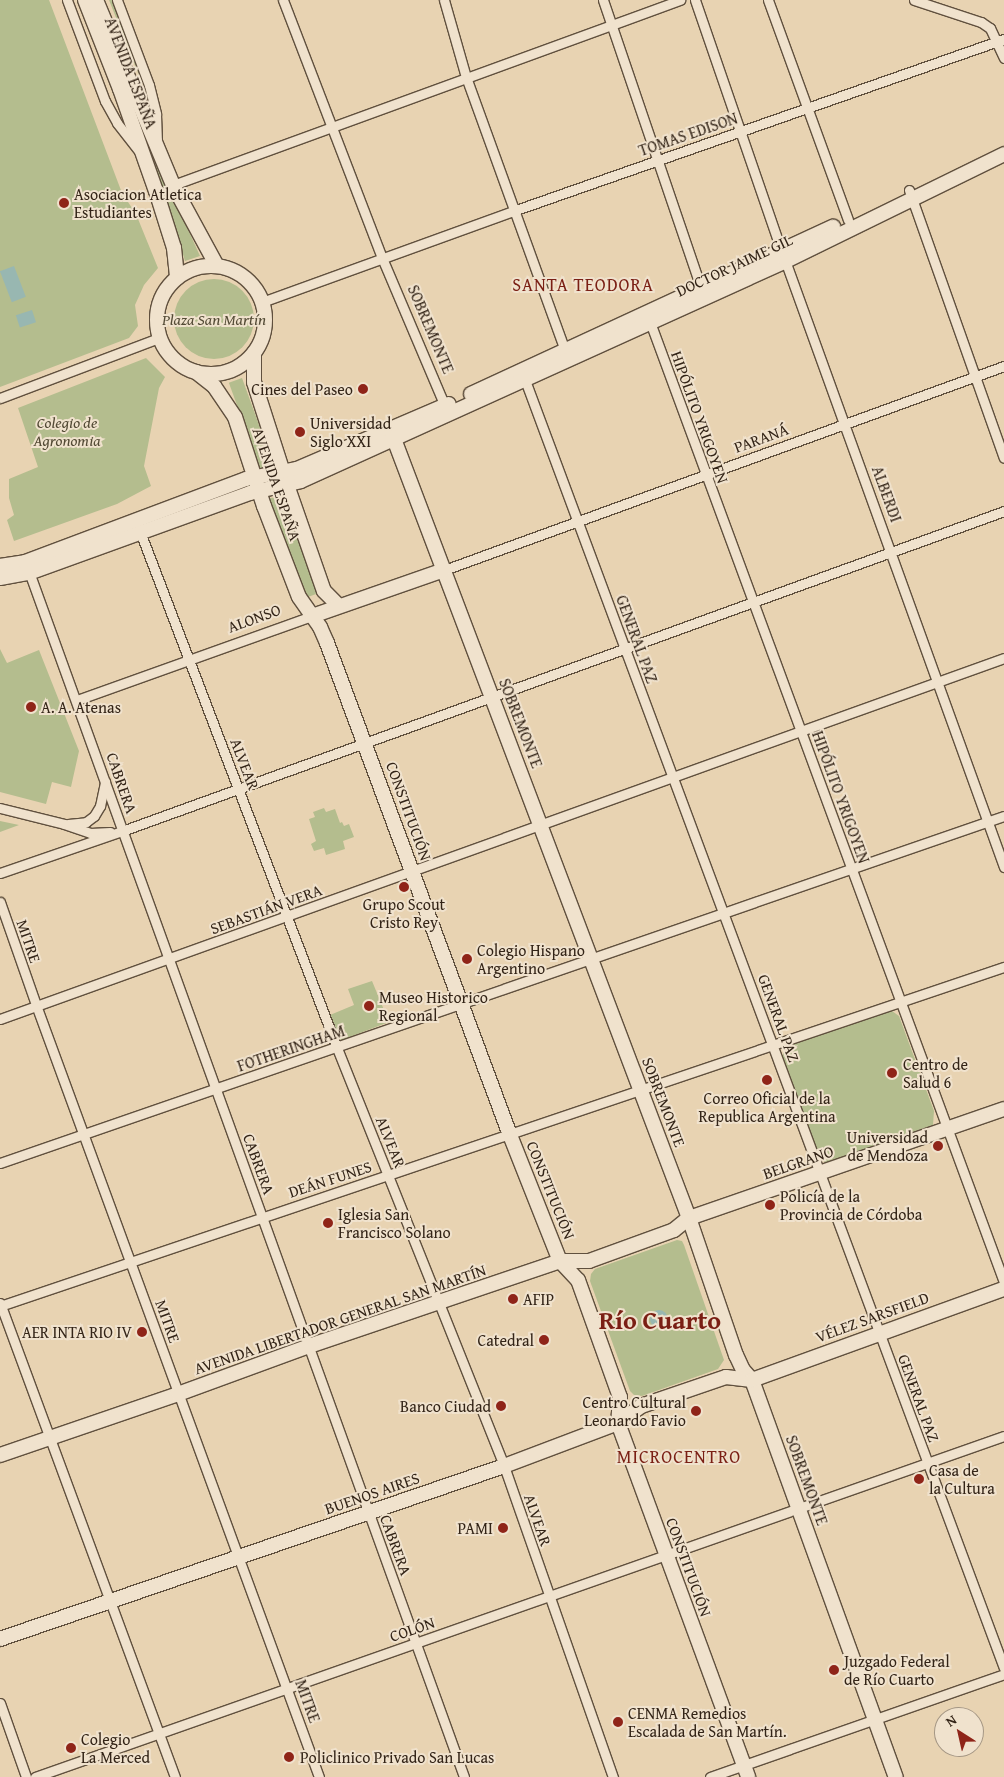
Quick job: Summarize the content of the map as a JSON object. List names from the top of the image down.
{
  "streets": {
    "main road": [
      "AVENIDA ESPAÑA",
      "DOCTOR JAIME GIL",
      "SOBREMONTE",
      "ALONSO",
      "CONSTITUCIÓN",
      "BELGRANO",
      "VÉLEZ SARSFIELD",
      "AVENIDA LIBERTADOR GENERAL SAN MARTÍN",
      "BUENOS AIRES"
    ],
    "street": [
      "TOMAS EDISON",
      "HIPÓLITO YRIGOYEN",
      "PARANÁ",
      "ALBERDI",
      "GENERAL PAZ",
      "ALVEAR",
      "CABRERA",
      "SEBASTIÁN VERA",
      "MITRE",
      "FOTHERINGHAM",
      "DEÁN FUNES",
      "COLÓN"
    ]
  },
  "crossings": [
    ["AVENIDA ESPAÑA", "TOMAS EDISON"],
    ["AVENIDA ESPAÑA", "DOCTOR JAIME GIL"],
    ["AVENIDA ESPAÑA", "ALONSO"],
    ["AVENIDA ESPAÑA", "CONSTITUCIÓN"],
    ["TOMAS EDISON", "SOBREMONTE"],
    ["TOMAS EDISON", "ALBERDI"],
    ["DOCTOR JAIME GIL", "SOBREMONTE"],
    ["DOCTOR JAIME GIL", "HIPÓLITO YRIGOYEN"],
    ["DOCTOR JAIME GIL", "ALBERDI"],
    ["DOCTOR JAIME GIL", "GENERAL PAZ"],
    ["SOBREMONTE", "PARANÁ"],
    ["SOBREMONTE", "ALONSO"],
    ["SOBREMONTE", "SEBASTIÁN VERA"],
    ["SOBREMONTE", "FOTHERINGHAM"],
    ["SOBREMONTE", "BELGRANO"],
    ["SOBREMONTE", "DEÁN FUNES"],
    ["SOBREMONTE", "VÉLEZ SARSFIELD"],
    ["SOBREMONTE", "AVENIDA LIBERTADOR GENERAL SAN MARTÍN"],
    ["SOBREMONTE", "BUENOS AIRES"],
    ["SOBREMONTE", "COLÓN"],
    ["HIPÓLITO YRIGOYEN", "PARANÁ"],
    ["HIPÓLITO YRIGOYEN", "SEBASTIÁN VERA"],
    ["HIPÓLITO YRIGOYEN", "FOTHERINGHAM"],
    ["HIPÓLITO YRIGOYEN", "BELGRANO"],
    ["HIPÓLITO YRIGOYEN", "DEÁN FUNES"],
    ["PARANÁ", "ALBERDI"],
    ["PARANÁ", "ALONSO"],
    ["PARANÁ", "GENERAL PAZ"],
    ["ALBERDI", "SEBASTIÁN VERA"],
    ["ALBERDI", "FOTHERINGHAM"],
    ["ALONSO", "ALVEAR"],
    ["ALONSO", "CABRERA"],
    ["ALONSO", "CONSTITUCIÓN"],
    ["GENERAL PAZ", "SEBASTIÁN VERA"],
    ["GENERAL PAZ", "FOTHERINGHAM"],
    ["GENERAL PAZ", "BELGRANO"],
    ["GENERAL PAZ", "DEÁN FUNES"],
    ["GENERAL PAZ", "VÉLEZ SARSFIELD"],
    ["GENERAL PAZ", "COLÓN"],
    ["ALVEAR", "SEBASTIÁN VERA"],
    ["ALVEAR", "FOTHERINGHAM"],
    ["ALVEAR", "DEÁN FUNES"],
    ["ALVEAR", "AVENIDA LIBERTADOR GENERAL SAN MARTÍN"],
    ["ALVEAR", "BUENOS AIRES"],
    ["ALVEAR", "COLÓN"],
    ["CABRERA", "SEBASTIÁN VERA"],
    ["CABRERA", "FOTHERINGHAM"],
    ["CABRERA", "DEÁN FUNES"],
    ["CABRERA", "AVENIDA LIBERTADOR GENERAL SAN MARTÍN"],
    ["CABRERA", "BUENOS AIRES"],
    ["CABRERA", "COLÓN"],
    ["CONSTITUCIÓN", "SEBASTIÁN VERA"],
    ["CONSTITUCIÓN", "FOTHERINGHAM"],
    ["CONSTITUCIÓN", "DEÁN FUNES"],
    ["CONSTITUCIÓN", "AVENIDA LIBERTADOR GENERAL SAN MARTÍN"],
    ["CONSTITUCIÓN", "BUENOS AIRES"],
    ["CONSTITUCIÓN", "COLÓN"],
    ["SEBASTIÁN VERA", "MITRE"],
    ["MITRE", "FOTHERINGHAM"],
    ["MITRE", "DEÁN FUNES"],
    ["MITRE", "AVENIDA LIBERTADOR GENERAL SAN MARTÍN"],
    ["MITRE", "BUENOS AIRES"],
    ["MITRE", "COLÓN"],
    ["BELGRANO", "AVENIDA LIBERTADOR GENERAL SAN MARTÍN"],
    ["VÉLEZ SARSFIELD", "BUENOS AIRES"]
  ],
  "districts": ["SANTA TEODORA", "Río Cuarto", "MICROCENTRO"],
  "parks": ["Plaza San Martín", "Colegio de Agronomia"],
  "places": [
    "Asociacion Atletica Estudiantes",
    "Cines del Paseo",
    "Universidad Siglo XXI",
    "A. A. Atenas",
    "Grupo Scout Cristo Rey",
    "Colegio Hispano Argentino",
    "Museo Historico Regional",
    "Centro de Salud 6",
    "Correo Oficial de la Republica Argentina",
    "Universidad de Mendoza",
    "Policía de la Provincia de Córdoba",
    "Iglesia San Francisco Solano",
    "AFIP",
    "AER INTA RIO IV",
    "Catedral",
    "Banco Ciudad",
    "Centro Cultural Leonardo Favio",
    "Casa de la Cultura",
    "PAMI",
    "Juzgado Federal de Río Cuarto",
    "CENMA Remedios Escalada de San Martín.",
    "Colegio La Merced",
    "Policlinico Privado San Lucas"
  ],
  "north": "top left"
}
